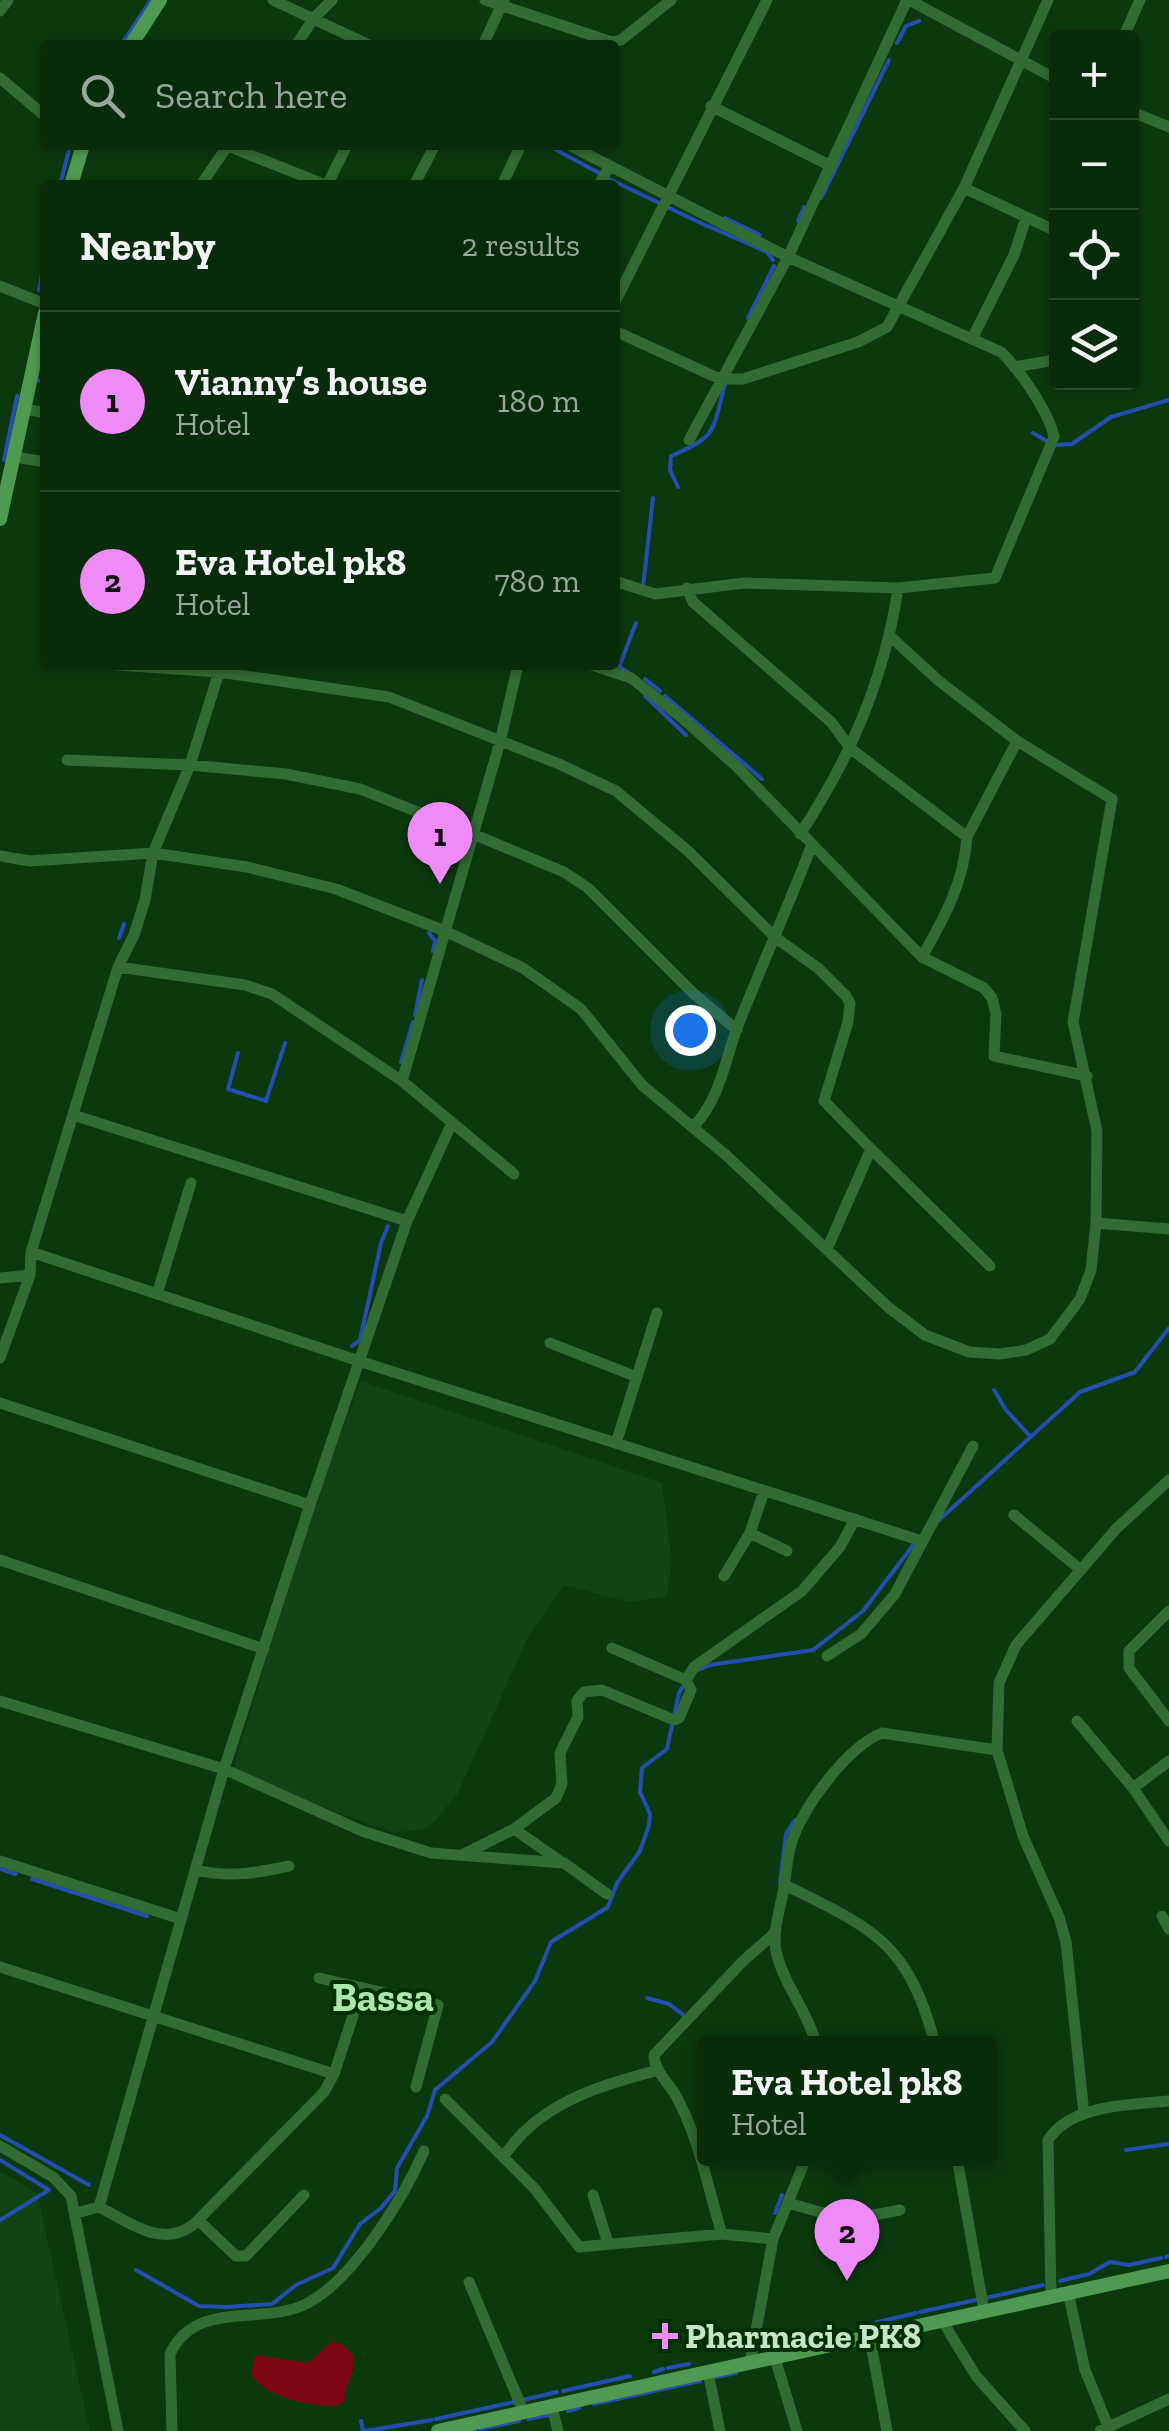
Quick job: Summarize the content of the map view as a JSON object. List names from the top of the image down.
{
  "districts": ["Bassa"],
  "places": {
    "health": ["Pharmacie PK8"]
  },
  "page": {
    "map_buttons": ["+", "−"],
    "search": "Search here",
    "heading": ["Nearby", "2 results"],
    "list": [
      {
        "mark": "1",
        "name": "Vianny’s house",
        "note": "Hotel",
        "value": "180 m"
      },
      {
        "mark": "2",
        "name": "Eva Hotel pk8",
        "note": "Hotel",
        "value": "780 m"
      }
    ],
    "pins": ["1", "2"],
    "popup": ["Eva Hotel pk8", "Hotel"]
  }
}
